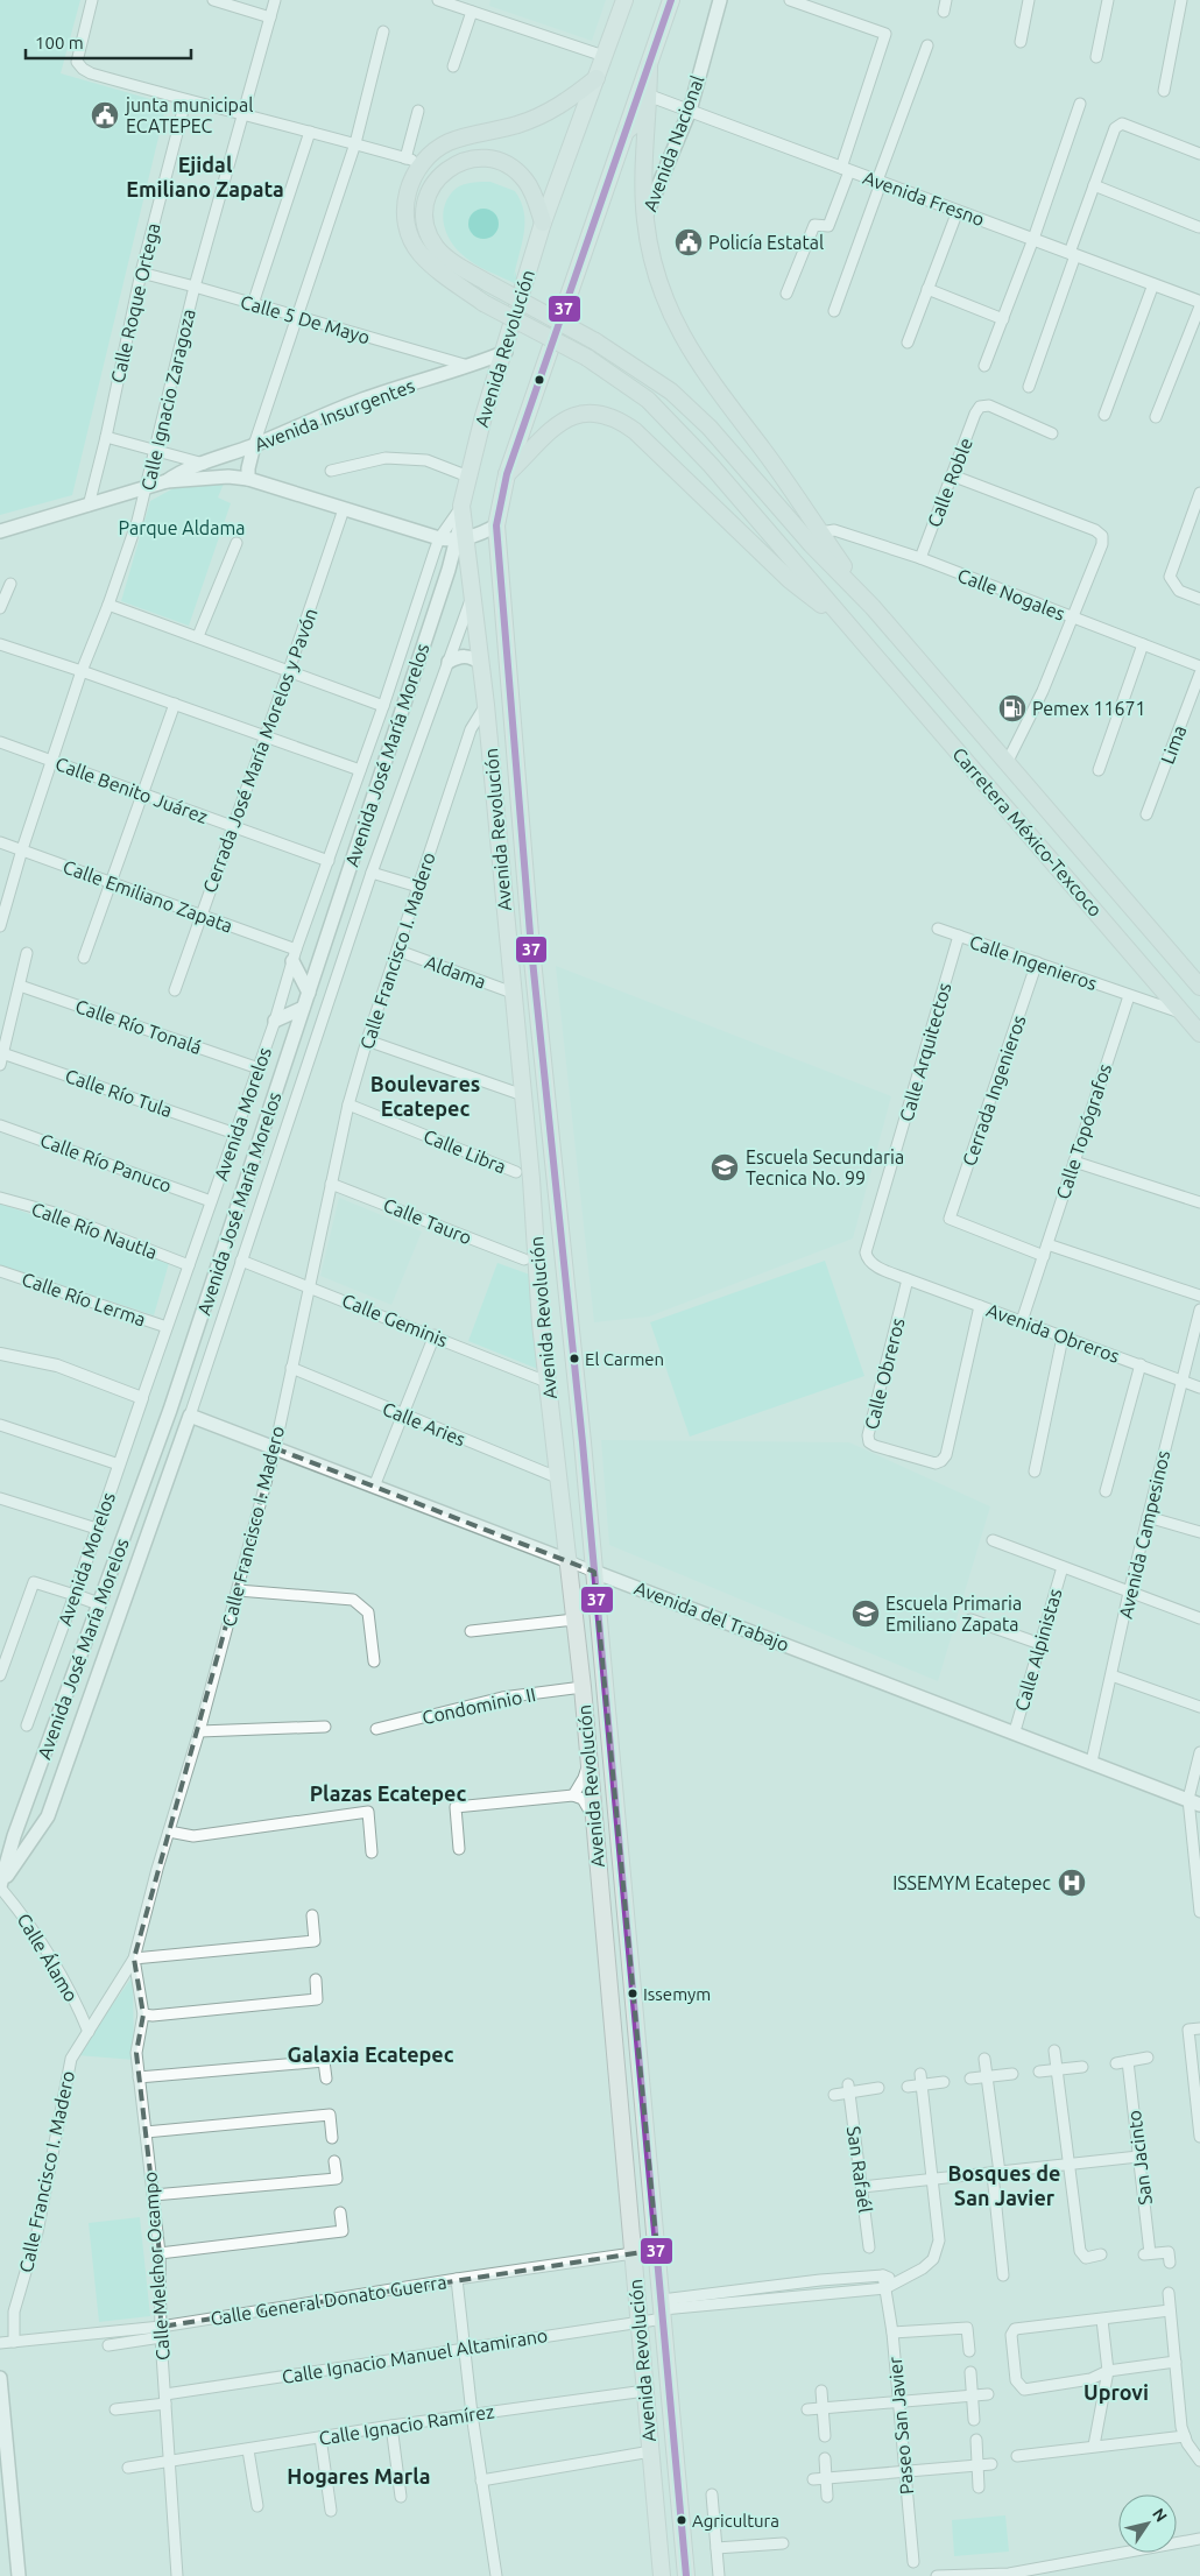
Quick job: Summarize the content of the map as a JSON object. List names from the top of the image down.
{
  "streets": {
    "highway": ["Carretera México-Texcoco"],
    "main road": [
      "Avenida Nacional",
      "Avenida Revolución",
      "Avenida Insurgentes",
      "Avenida José María Morelos",
      "Avenida del Trabajo"
    ],
    "street": [
      "Avenida Fresno",
      "Calle Roque Ortega",
      "Calle 5 De Mayo",
      "Calle Ignacio Zaragoza",
      "Calle Roble",
      "Calle Nogales",
      "Lima",
      "Cerrada José María Morelos y Pavón",
      "Calle Benito Juárez",
      "Calle Emiliano Zapata",
      "Calle Francisco I. Madero",
      "Calle Ingenieros",
      "Aldama",
      "Calle Río Tonalá",
      "Calle Arquitectos",
      "Cerrada Ingenieros",
      "Calle Río Tula",
      "Avenida Morelos",
      "Calle Topógrafos",
      "Calle Libra",
      "Calle Río Panuco",
      "Calle Tauro",
      "Calle Río Nautla",
      "Calle Río Lerma",
      "Calle Geminis",
      "Avenida Obreros",
      "Calle Obreros",
      "Calle Aries",
      "Avenida Campesinos",
      "Calle Alpinistas",
      "Condominio II",
      "Calle Álamo",
      "San Jacinto",
      "San Rafaél",
      "Calle Melchor Ocampo",
      "Calle General Donato Guerra",
      "Calle Ignacio Manuel Altamirano",
      "Calle Ignacio Ramírez",
      "Paseo San Javier"
    ]
  },
  "crossings": [
    ["Avenida Nacional", "Avenida Fresno"],
    ["Calle Roque Ortega", "Calle 5 De Mayo"],
    ["Calle Roque Ortega", "Avenida Insurgentes"],
    ["Calle 5 De Mayo", "Calle Ignacio Zaragoza"],
    ["Calle 5 De Mayo", "Avenida Insurgentes"],
    ["Avenida Revolución", "Avenida Insurgentes"],
    ["Avenida Revolución", "Avenida José María Morelos"],
    ["Avenida Revolución", "Calle Francisco I. Madero"],
    ["Avenida Revolución", "Aldama"],
    ["Avenida Revolución", "Avenida Morelos"],
    ["Avenida Revolución", "Calle Geminis"],
    ["Avenida Revolución", "Calle Aries"],
    ["Avenida Revolución", "Avenida del Trabajo"],
    ["Avenida Revolución", "Condominio II"],
    ["Avenida Revolución", "Calle General Donato Guerra"],
    ["Avenida Revolución", "Calle Ignacio Manuel Altamirano"],
    ["Avenida Revolución", "Calle Ignacio Ramírez"],
    ["Calle Ignacio Zaragoza", "Avenida Insurgentes"],
    ["Calle Ignacio Zaragoza", "Calle Benito Juárez"],
    ["Calle Ignacio Zaragoza", "Calle Emiliano Zapata"],
    ["Avenida Insurgentes", "Cerrada José María Morelos y Pavón"],
    ["Avenida Insurgentes", "Avenida José María Morelos"],
    ["Avenida Insurgentes", "Avenida Morelos"],
    ["Calle Roble", "Calle Nogales"],
    ["Cerrada José María Morelos y Pavón", "Calle Benito Juárez"],
    ["Cerrada José María Morelos y Pavón", "Calle Emiliano Zapata"],
    ["Avenida José María Morelos", "Calle Geminis"],
    ["Avenida José María Morelos", "Avenida del Trabajo"],
    ["Avenida José María Morelos", "Calle Álamo"],
    ["Calle Benito Juárez", "Avenida Morelos"],
    ["Calle Emiliano Zapata", "Avenida Morelos"],
    ["Calle Francisco I. Madero", "Aldama"],
    ["Calle Francisco I. Madero", "Calle Libra"],
    ["Calle Francisco I. Madero", "Calle Tauro"],
    ["Calle Francisco I. Madero", "Calle Geminis"],
    ["Calle Francisco I. Madero", "Calle Aries"],
    ["Calle Francisco I. Madero", "Avenida del Trabajo"],
    ["Calle Francisco I. Madero", "Calle Álamo"],
    ["Calle Francisco I. Madero", "Calle Melchor Ocampo"],
    ["Calle Francisco I. Madero", "Calle General Donato Guerra"],
    ["Calle Ingenieros", "Calle Arquitectos"],
    ["Calle Ingenieros", "Cerrada Ingenieros"],
    ["Calle Ingenieros", "Calle Topógrafos"],
    ["Calle Río Tonalá", "Avenida Morelos"],
    ["Calle Arquitectos", "Avenida Obreros"],
    ["Calle Arquitectos", "Calle Obreros"],
    ["Cerrada Ingenieros", "Calle Topógrafos"],
    ["Calle Río Tula", "Avenida Morelos"],
    ["Avenida Morelos", "Calle Río Panuco"],
    ["Avenida Morelos", "Calle Río Nautla"],
    ["Avenida Morelos", "Calle Río Lerma"],
    ["Calle Topógrafos", "Avenida Obreros"],
    ["Avenida Obreros", "Calle Obreros"],
    ["Avenida Obreros", "Avenida Campesinos"],
    ["Avenida Campesinos", "Avenida del Trabajo"],
    ["Avenida del Trabajo", "Calle Alpinistas"],
    ["Calle Melchor Ocampo", "Calle General Donato Guerra"],
    ["Calle Melchor Ocampo", "Calle Ignacio Manuel Altamirano"],
    ["Calle Melchor Ocampo", "Calle Ignacio Ramírez"]
  ],
  "districts": [
    "Ejidal Emiliano Zapata",
    "Boulevares Ecatepec",
    "Plazas Ecatepec",
    "Galaxia Ecatepec",
    "Bosques de San Javier",
    "Uprovi",
    "Hogares Marla"
  ],
  "parks": ["Parque Aldama"],
  "places": {
    "public building": ["junta municipal ECATEPEC", "Policía Estatal"],
    "fuel station": ["Pemex 11671"],
    "school or university": ["Escuela Secundaria Tecnica No. 99", "Escuela Primaria Emiliano Zapata"],
    "other": ["El Carmen", "Issemym", "Agricultura"],
    "hospital": ["ISSEMYM Ecatepec"]
  },
  "lines": ["transit line 37"],
  "scale_bar": "100 m",
  "north": "top right"
}
